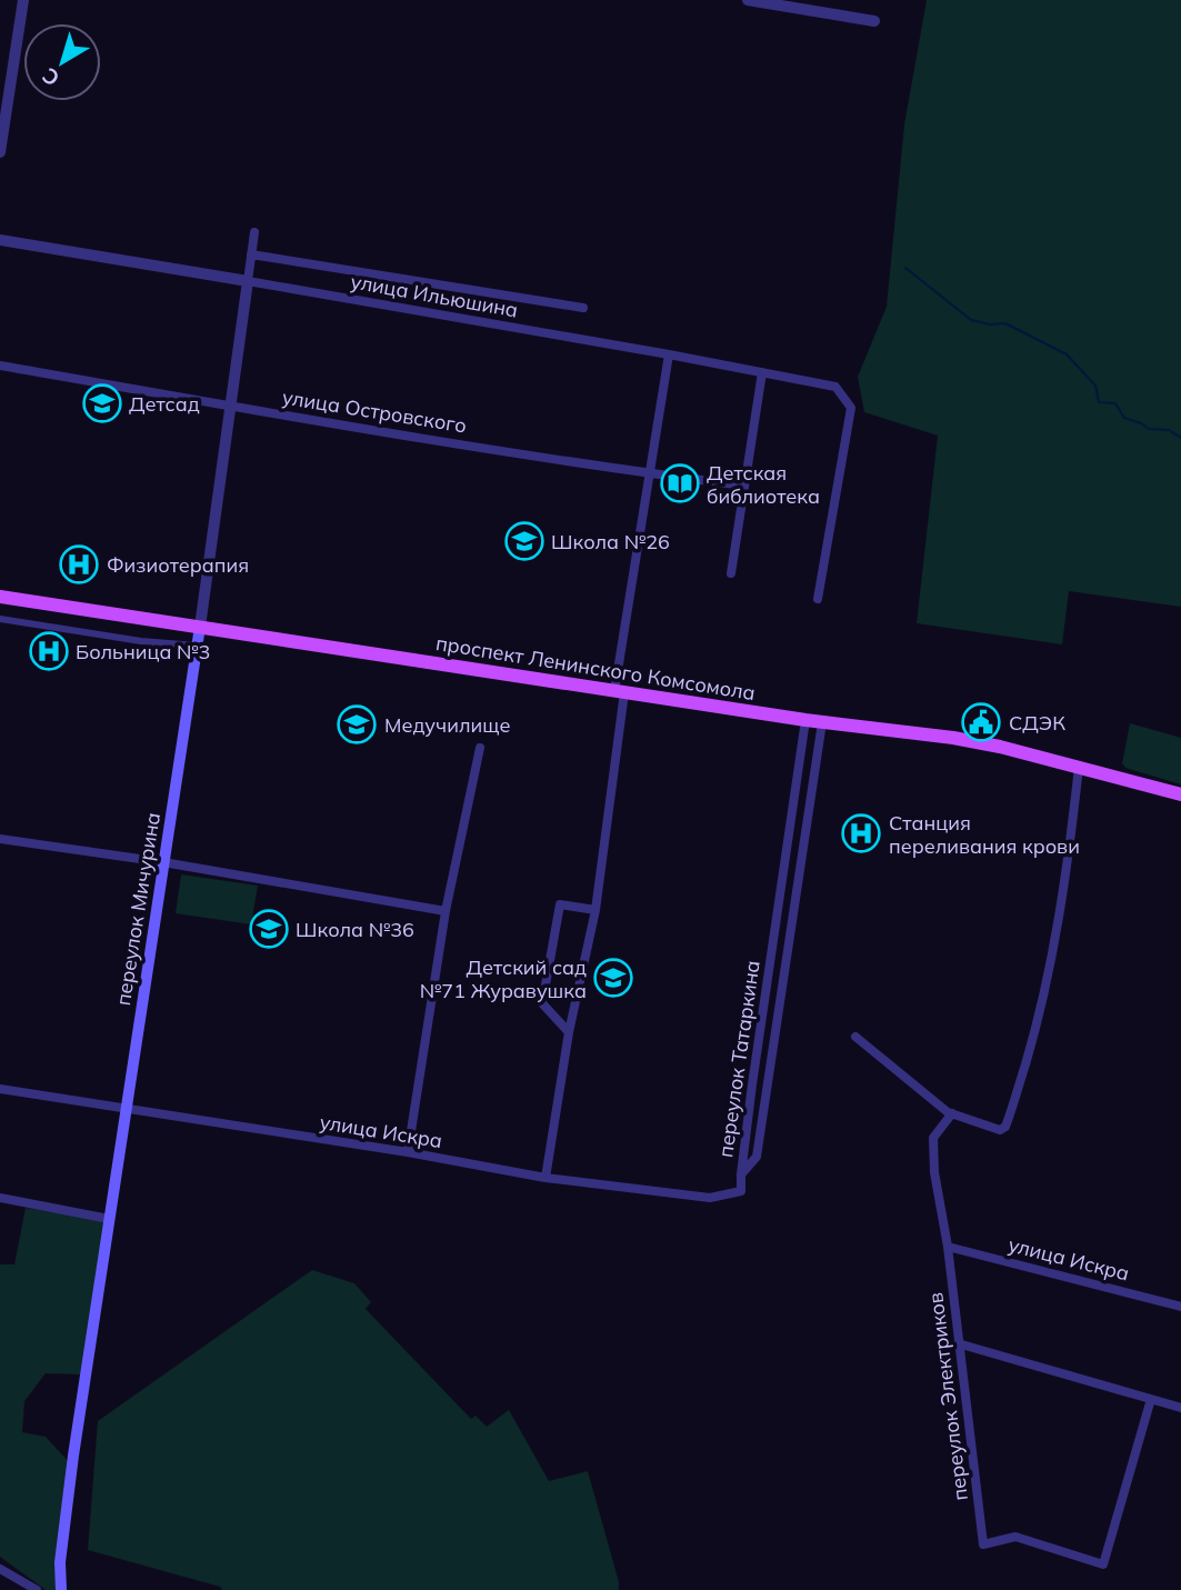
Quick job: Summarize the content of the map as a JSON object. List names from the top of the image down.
{
  "streets": {
    "main road": ["проспект Ленинского Комсомола", "переулок Мичурина"],
    "street": [
      "улица Ильюшина",
      "улица Островского",
      "переулок Татаркина",
      "улица Искра",
      "переулок Электриков"
    ]
  },
  "crossings": [
    ["улица Ильюшина", "переулок Мичурина"],
    ["улица Островского", "переулок Мичурина"],
    ["проспект Ленинского Комсомола", "переулок Мичурина"],
    ["проспект Ленинского Комсомола", "переулок Татаркина"],
    ["переулок Мичурина", "улица Искра"],
    ["переулок Татаркина", "улица Искра"],
    ["улица Искра", "переулок Электриков"]
  ],
  "places": {
    "school or university": [
      "Детсад",
      "Школа №26",
      "Медучилище",
      "Школа №36",
      "Детский сад №71 Журавушка"
    ],
    "library": ["Детская библиотека"],
    "hospital": ["Физиотерапия", "Больница №3", "Станция переливания крови"],
    "public building": ["СДЭК"]
  },
  "north": "bottom left"
}
